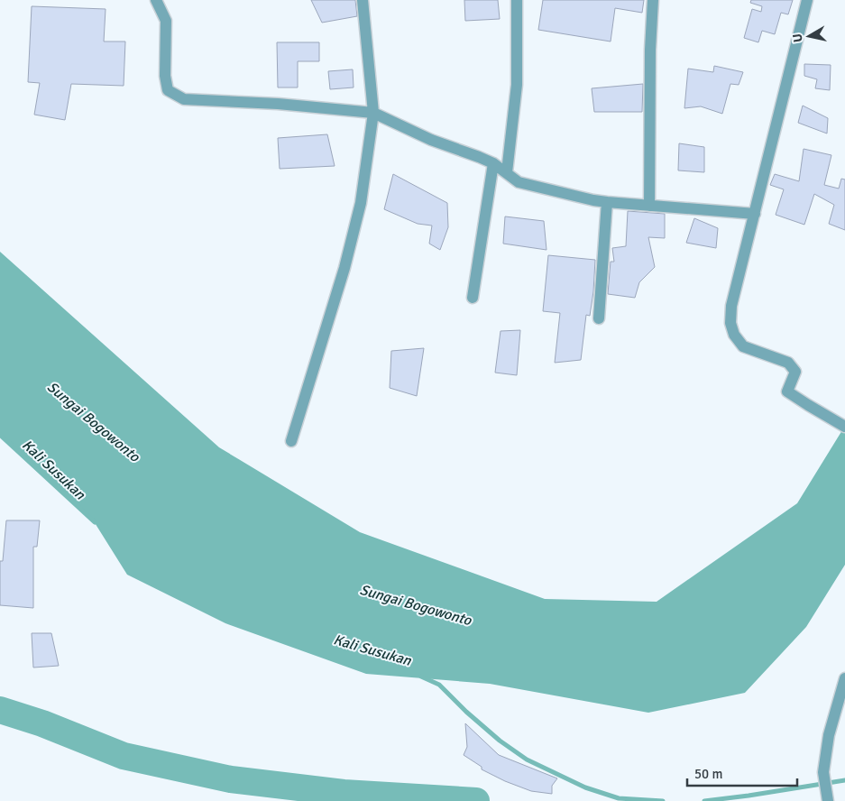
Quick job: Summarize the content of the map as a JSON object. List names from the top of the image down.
{
  "water": ["Sungai Bogowonto", "Kali Susukan"],
  "scale_bar": "50 m",
  "north": "left"
}
